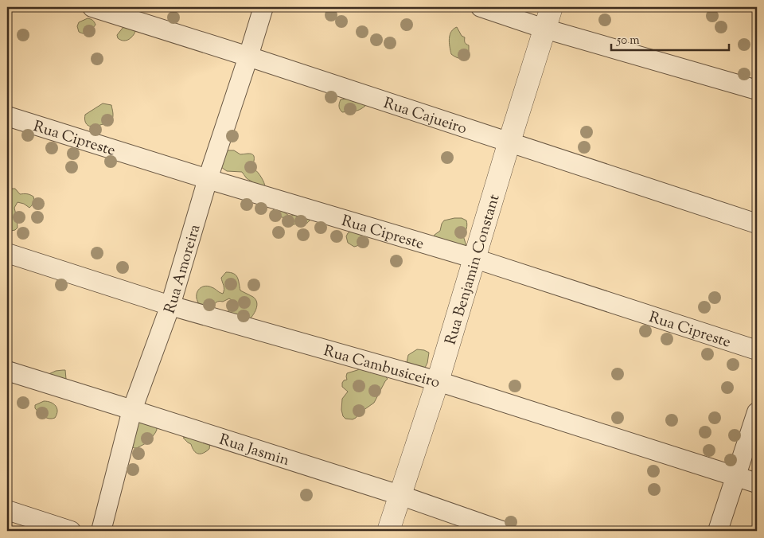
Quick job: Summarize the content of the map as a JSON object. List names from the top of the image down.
{
  "streets": {
    "street": [
      "Rua Cajueiro",
      "Rua Cipreste",
      "Rua Amoreira",
      "Rua Benjamin Constant",
      "Rua Cambusiceiro",
      "Rua Jasmin"
    ]
  },
  "crossings": [
    ["Rua Cajueiro", "Rua Amoreira"],
    ["Rua Cajueiro", "Rua Benjamin Constant"],
    ["Rua Cipreste", "Rua Amoreira"],
    ["Rua Cipreste", "Rua Benjamin Constant"],
    ["Rua Amoreira", "Rua Cambusiceiro"],
    ["Rua Amoreira", "Rua Jasmin"],
    ["Rua Benjamin Constant", "Rua Cambusiceiro"],
    ["Rua Benjamin Constant", "Rua Jasmin"]
  ],
  "scale_bar": "50 m"
}
